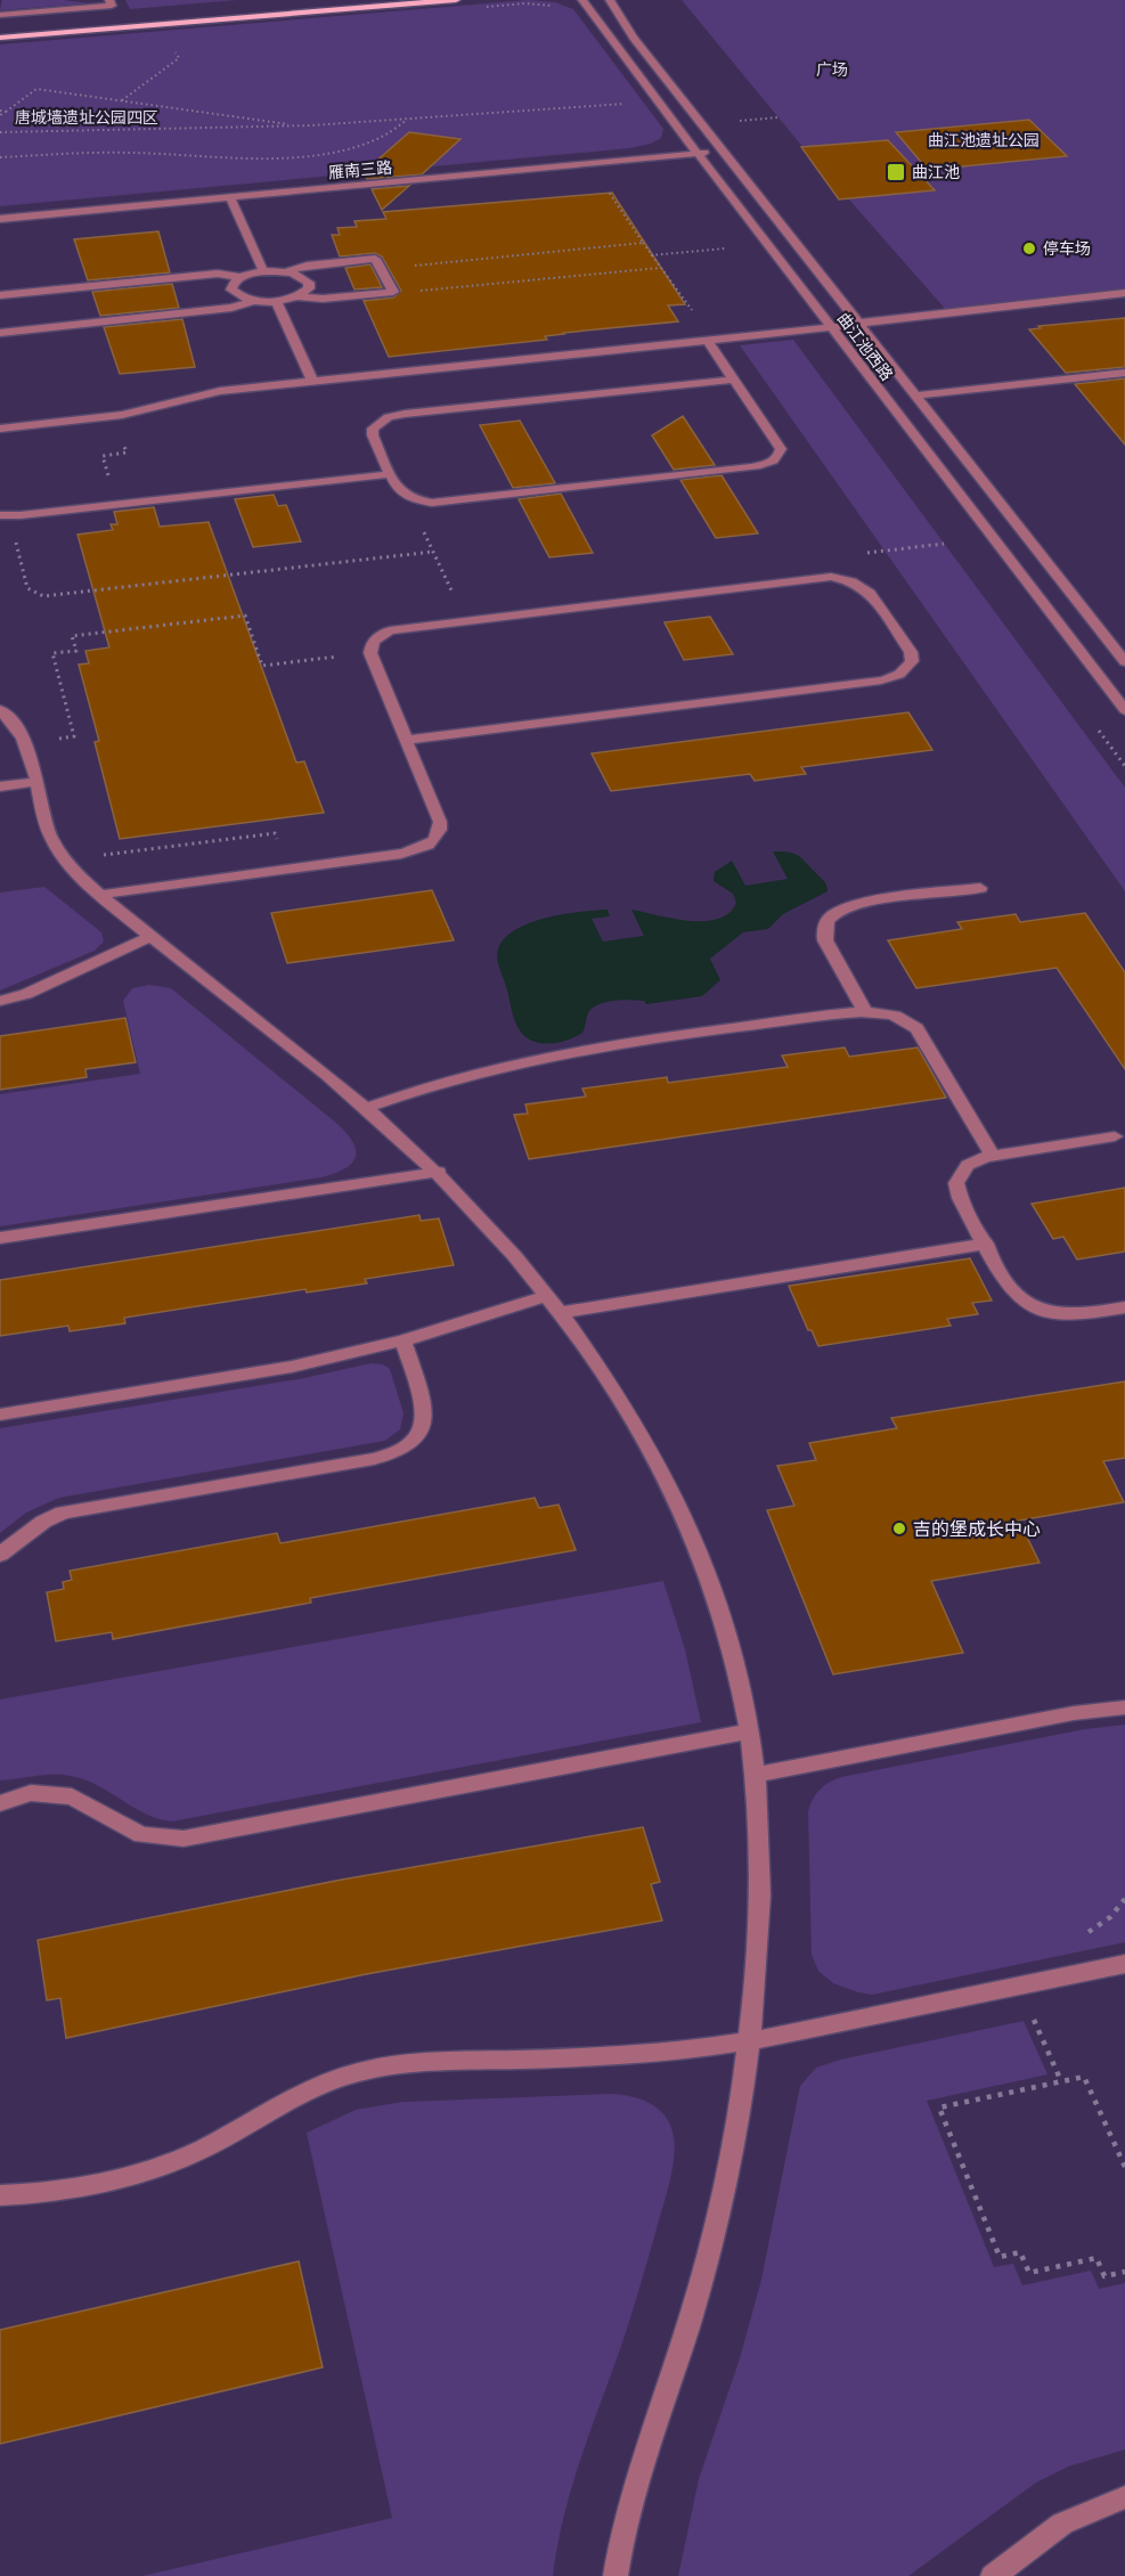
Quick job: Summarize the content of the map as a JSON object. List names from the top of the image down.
{
  "streets": {
    "street": ["雁南三路", "曲江池西路"]
  },
  "crossings": [
    ["雁南三路", "曲江池西路"]
  ],
  "parks": ["广场", "唐城墙遗址公园四区", "曲江池遗址公园"],
  "places": {
    "transit": ["曲江池"],
    "other": ["停车场", "吉的堡成长中心"]
  }
}
